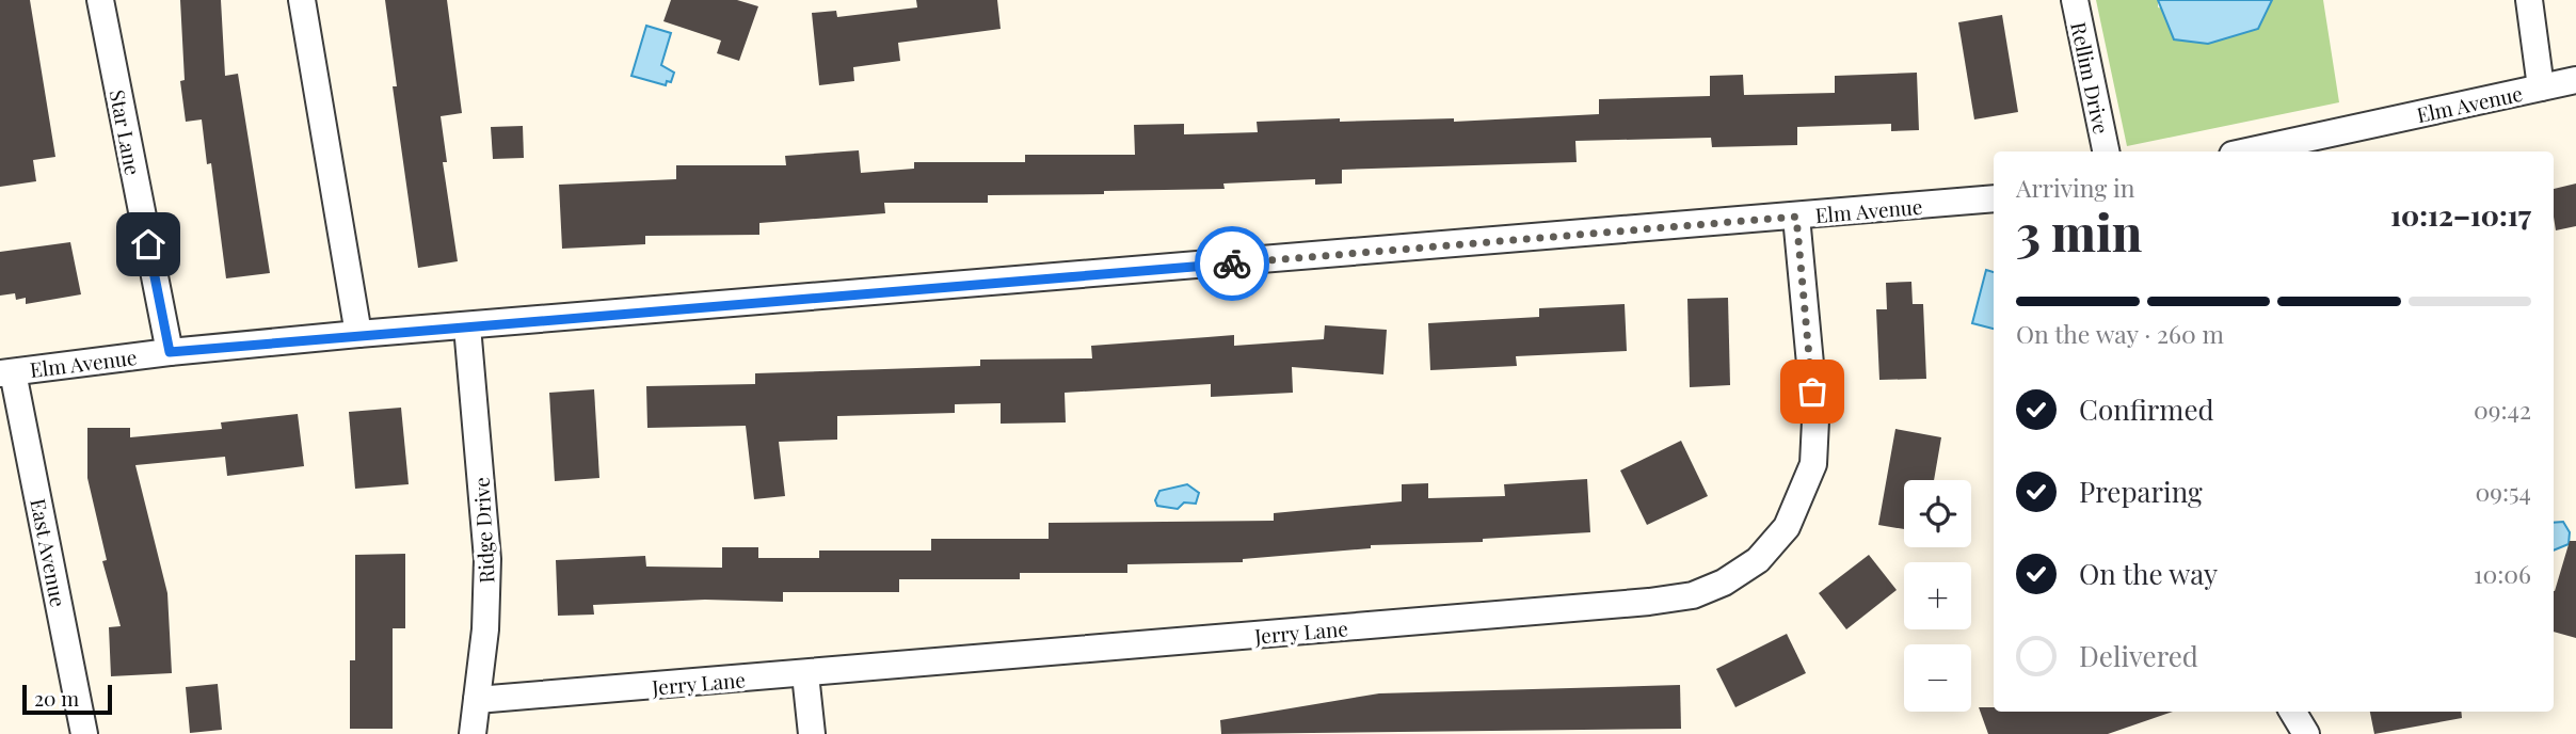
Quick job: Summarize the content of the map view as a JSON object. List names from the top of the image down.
{
  "streets": {
    "street": [
      "Rellim Drive",
      "Elm Avenue",
      "Star Lane",
      "Ridge Drive",
      "East Avenue",
      "Jerry Lane"
    ]
  },
  "crossings": [
    ["Elm Avenue", "Star Lane"],
    ["Elm Avenue", "Ridge Drive"],
    ["Elm Avenue", "East Avenue"],
    ["Elm Avenue", "Jerry Lane"],
    ["Ridge Drive", "Jerry Lane"]
  ],
  "scale_bar": "20 m",
  "page": {
    "heading": ["3 min", "Arriving in", "10:12–10:17"],
    "bar": "On the way · 260 m",
    "list": [
      ["Confirmed", "09:42"],
      ["Preparing", "09:54"],
      ["On the way", "10:06"],
      "Delivered"
    ],
    "map_buttons": ["+", "−"],
    "scale": "20 m"
  }
}
